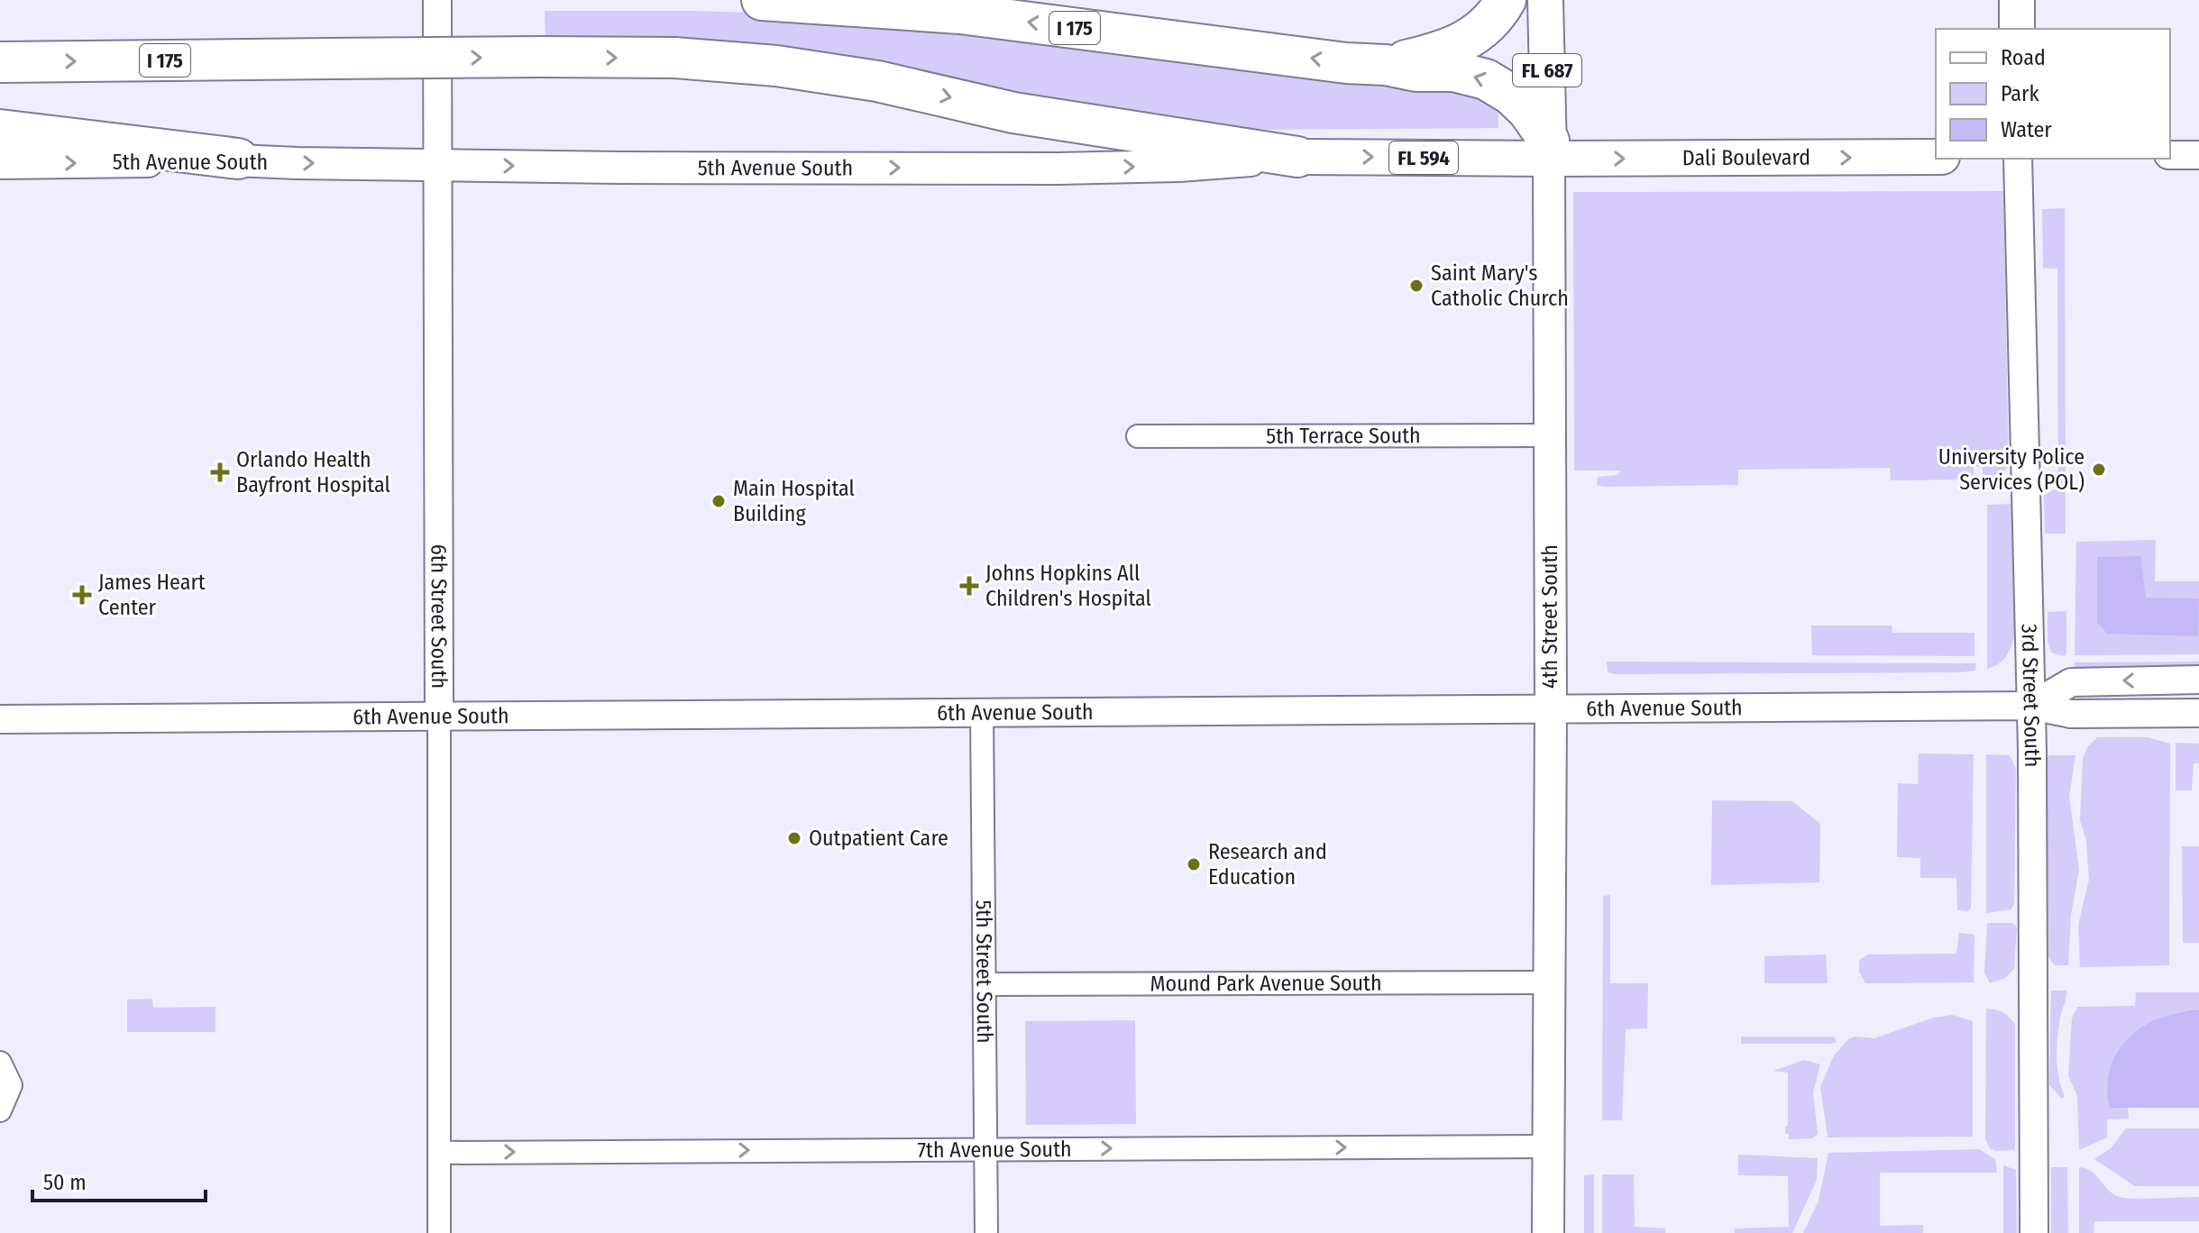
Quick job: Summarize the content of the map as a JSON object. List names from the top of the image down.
{
  "streets": {
    "highway": ["I 175"],
    "main road": [
      "FL 687",
      "FL 594",
      "Dali Boulevard",
      "5th Avenue South",
      "4th Street South"
    ],
    "street": [
      "5th Terrace South",
      "6th Street South",
      "3rd Street South",
      "6th Avenue South",
      "5th Street South",
      "Mound Park Avenue South",
      "7th Avenue South"
    ]
  },
  "crossings": [
    ["I 175", "5th Avenue South"],
    ["Dali Boulevard", "5th Avenue South"],
    ["Dali Boulevard", "4th Street South"],
    ["5th Avenue South", "6th Street South"],
    ["5th Avenue South", "4th Street South"],
    ["5th Terrace South", "4th Street South"],
    ["6th Street South", "6th Avenue South"],
    ["6th Street South", "7th Avenue South"],
    ["4th Street South", "6th Avenue South"],
    ["4th Street South", "Mound Park Avenue South"],
    ["4th Street South", "7th Avenue South"],
    ["3rd Street South", "6th Avenue South"],
    ["6th Avenue South", "5th Street South"],
    ["5th Street South", "Mound Park Avenue South"],
    ["5th Street South", "7th Avenue South"]
  ],
  "one_way": ["Dali Boulevard", "5th Avenue South", "7th Avenue South"],
  "places": {
    "other": [
      "Saint Mary's Catholic Church",
      "University Police Services (POL)",
      "Main Hospital Building",
      "Outpatient Care",
      "Research and Education"
    ],
    "health": ["Orlando Health Bayfront Hospital", "Johns Hopkins All Children's Hospital", "James Heart Center"]
  },
  "legend": ["Road", "Park", "Water"],
  "scale_bar": "50 m"
}
